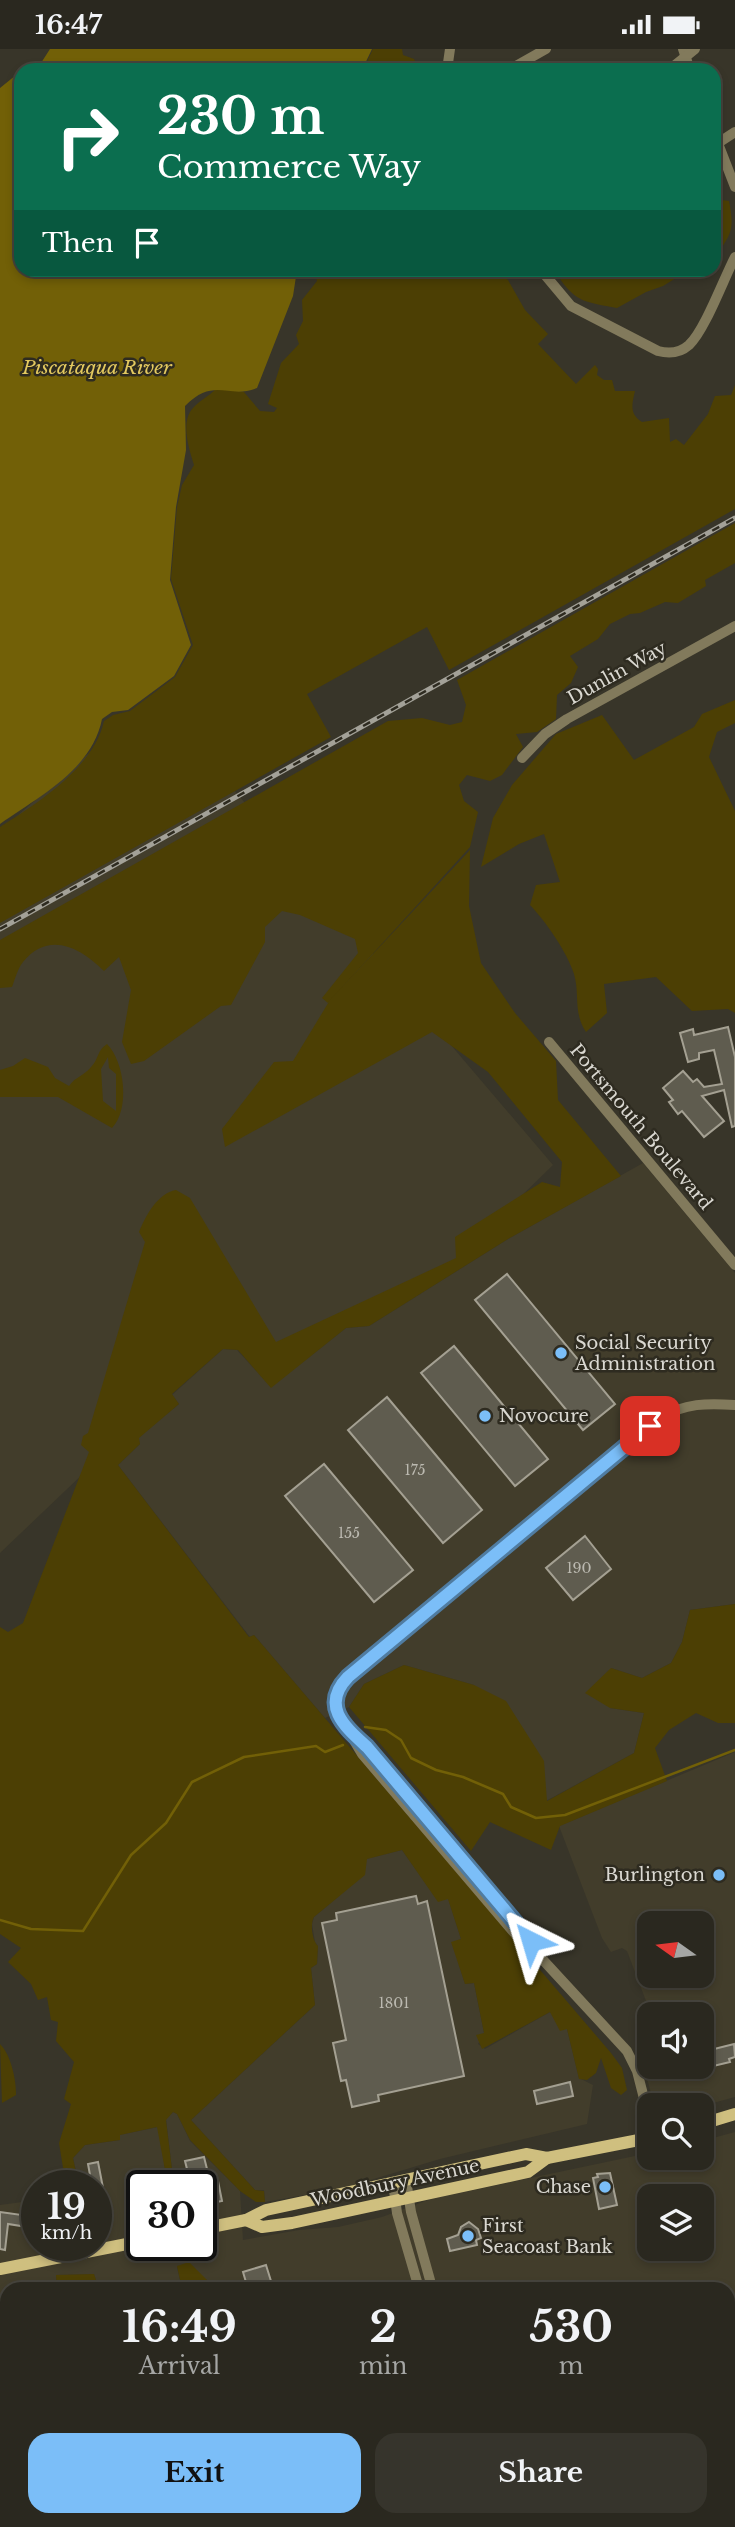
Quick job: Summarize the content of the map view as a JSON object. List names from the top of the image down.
{
  "streets": {
    "main road": ["Woodbury Avenue"],
    "street": ["Dunlin Way", "Portsmouth Boulevard"]
  },
  "water": ["Piscataqua River"],
  "places": [
    "Social Security Administration",
    "Novocure",
    "Burlington",
    "Chase",
    "First Seacoast Bank"
  ],
  "house_numbers": [
    "175",
    "155",
    "190",
    "1801"
  ],
  "north": "left",
  "page": {
    "status": "16:47",
    "turn": ["230 m", "Commerce Way"],
    "then": "Then",
    "speed": "19 km/h",
    "limit": "30",
    "eta": [
      "16:49",
      "Arrival",
      "2",
      "min",
      "530",
      "m"
    ],
    "buttons": ["Exit", "Share"]
  }
}
